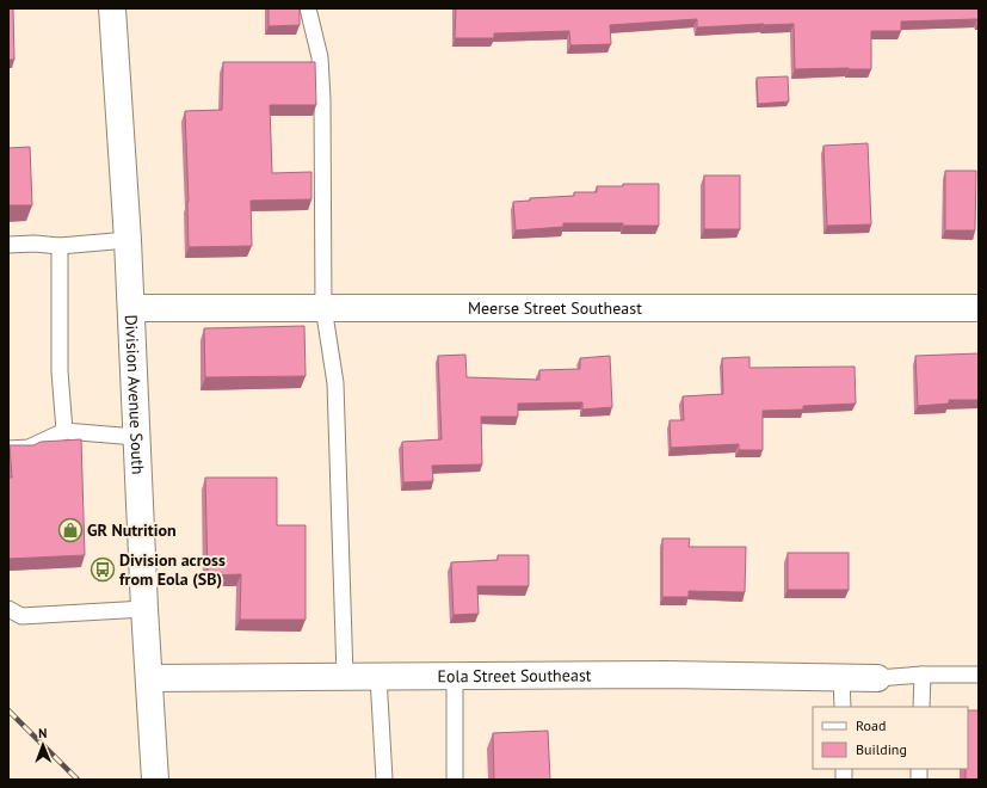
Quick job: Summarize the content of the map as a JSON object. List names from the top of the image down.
{
  "streets": {
    "street": ["Meerse Street Southeast", "Division Avenue South", "Eola Street Southeast"]
  },
  "crossings": [
    ["Meerse Street Southeast", "Division Avenue South"],
    ["Division Avenue South", "Eola Street Southeast"]
  ],
  "places": {
    "shop": ["GR Nutrition"],
    "bus stop": ["Division across from Eola (SB)"]
  },
  "legend": ["Road", "Building"],
  "north": "top"
}
